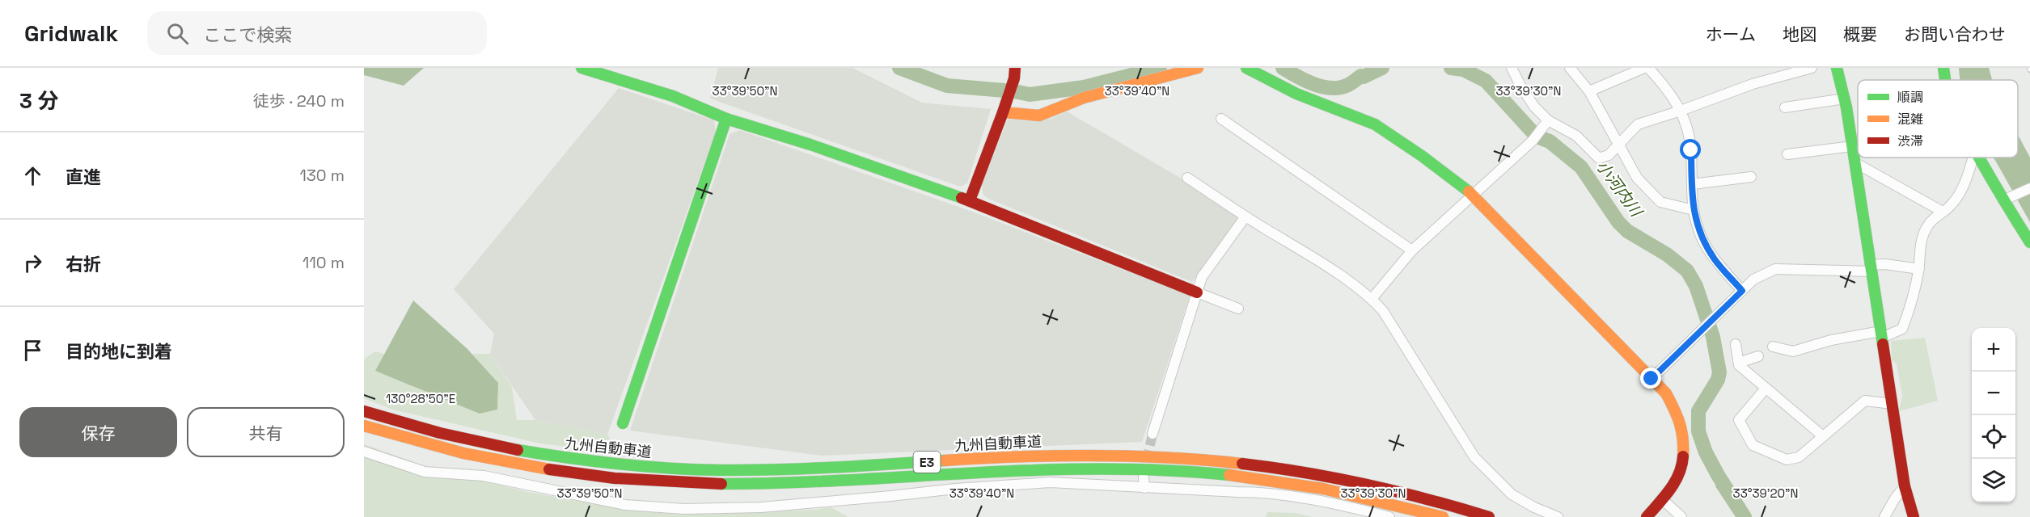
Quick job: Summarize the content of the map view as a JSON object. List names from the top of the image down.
{
  "streets": {
    "main road": ["九州自動車道", "E3"]
  },
  "water": ["小河内川"],
  "legend": ["順調", "混雑", "渋滞"],
  "page": {
    "header": "Gridwalk",
    "search": "ここで検索",
    "nav": [
      "ホーム",
      "地図",
      "概要",
      "お問い合わせ"
    ],
    "heading": ["3 分", "徒歩 · 240 m"],
    "list": [
      ["直進", "130 m"],
      ["右折", "110 m"],
      "目的地に到着"
    ],
    "map_buttons": ["+", "−"],
    "buttons": ["保存", "共有"]
  },
  "coordinates": [
    "33°39'30\"N",
    "33°39'50\"N",
    "33°39'40\"N",
    "130°28'50\"E",
    "33°39'20\"N"
  ]
}
